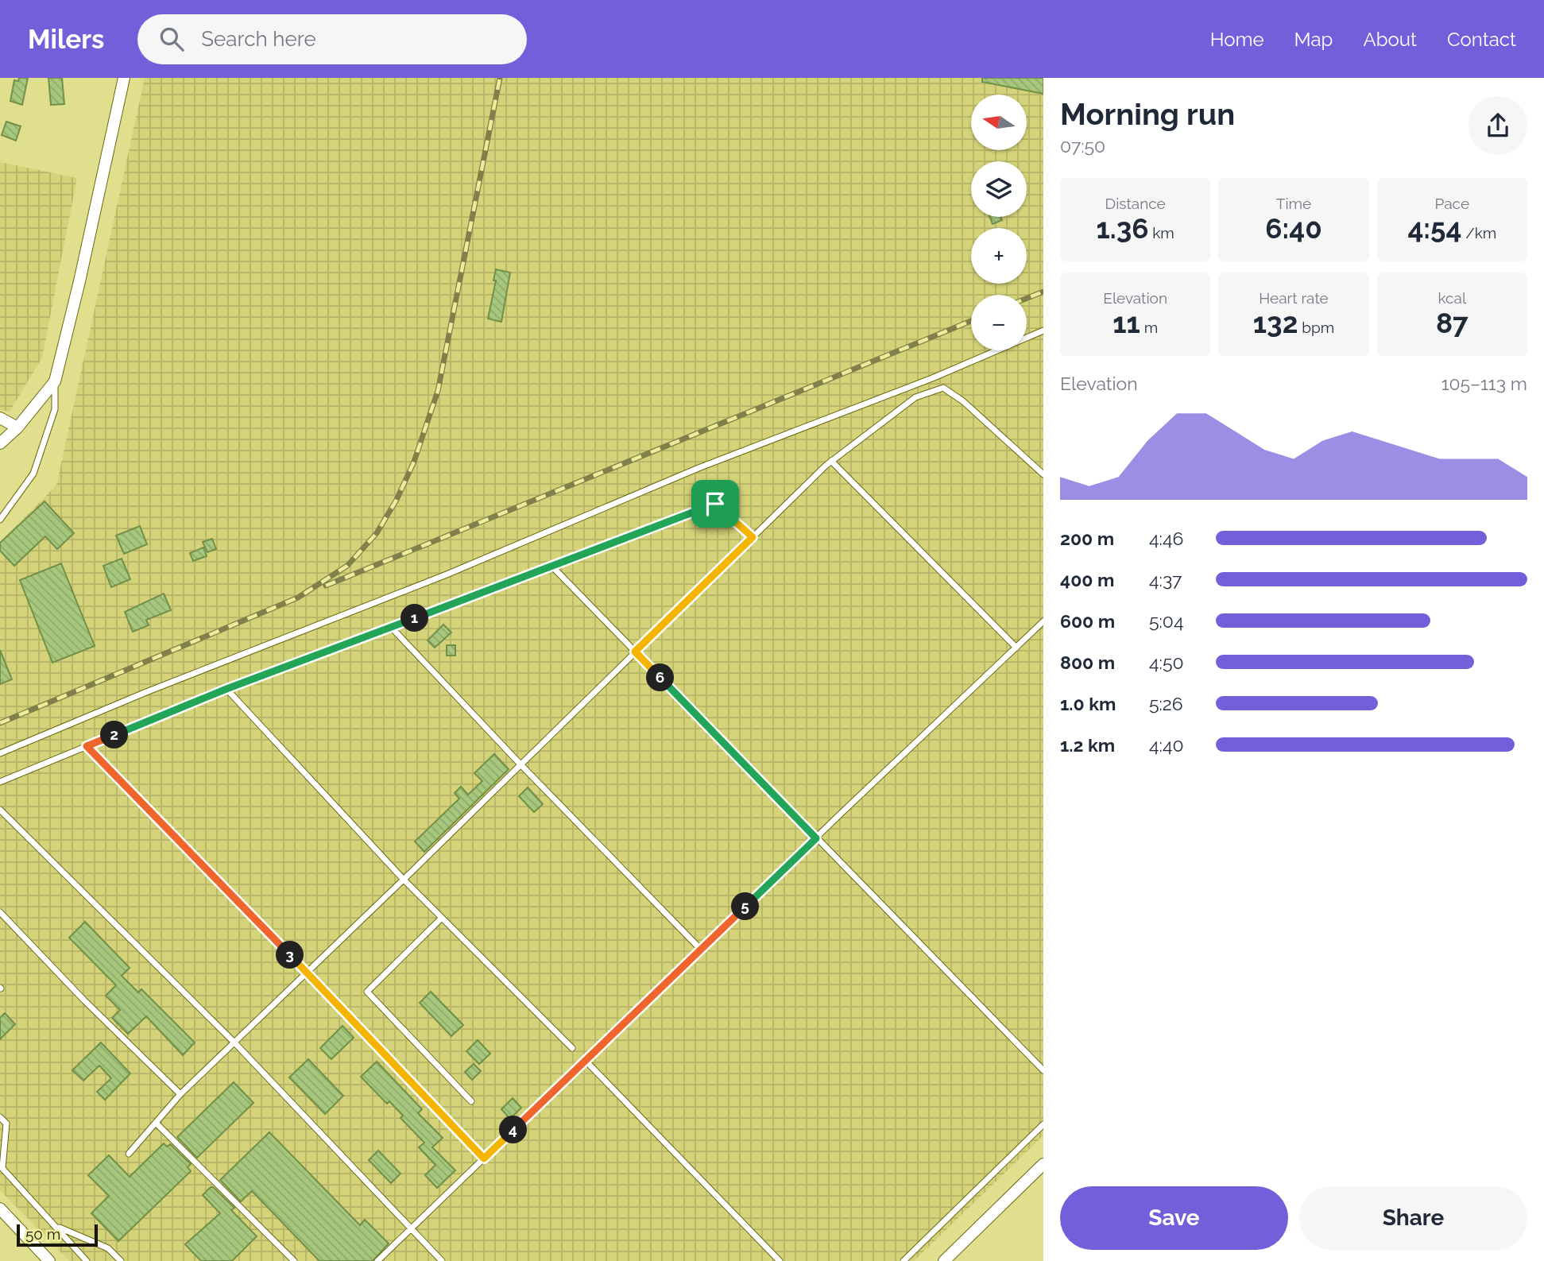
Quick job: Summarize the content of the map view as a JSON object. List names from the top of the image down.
{
  "scale_bar": "50 m",
  "north": "left",
  "page": {
    "header": "Milers",
    "search": "Search here",
    "nav": [
      "Home",
      "Map",
      "About",
      "Contact"
    ],
    "heading": ["Morning run", "07:50"],
    "map_buttons": ["+", "−"],
    "stats": [
      ["Distance", "1.36 km"],
      ["Time", "6:40"],
      ["Pace", "4:54 /km"],
      ["Elevation", "11 m"],
      ["Heart rate", "132 bpm"],
      ["kcal", "87"]
    ],
    "chart": ["Elevation", "105–113 m"],
    "list": [
      {
        "name": "200 m",
        "note": "4:46"
      },
      {
        "name": "400 m",
        "note": "4:37"
      },
      {
        "name": "600 m",
        "note": "5:04"
      },
      {
        "name": "800 m",
        "note": "4:50"
      },
      {
        "name": "1.0 km",
        "note": "5:26"
      },
      {
        "name": "1.2 km",
        "note": "4:40"
      }
    ],
    "pins": [
      "1",
      "6",
      "2",
      "5",
      "3",
      "4"
    ],
    "buttons": ["Save", "Share"],
    "scale": "50 m"
  }
}
